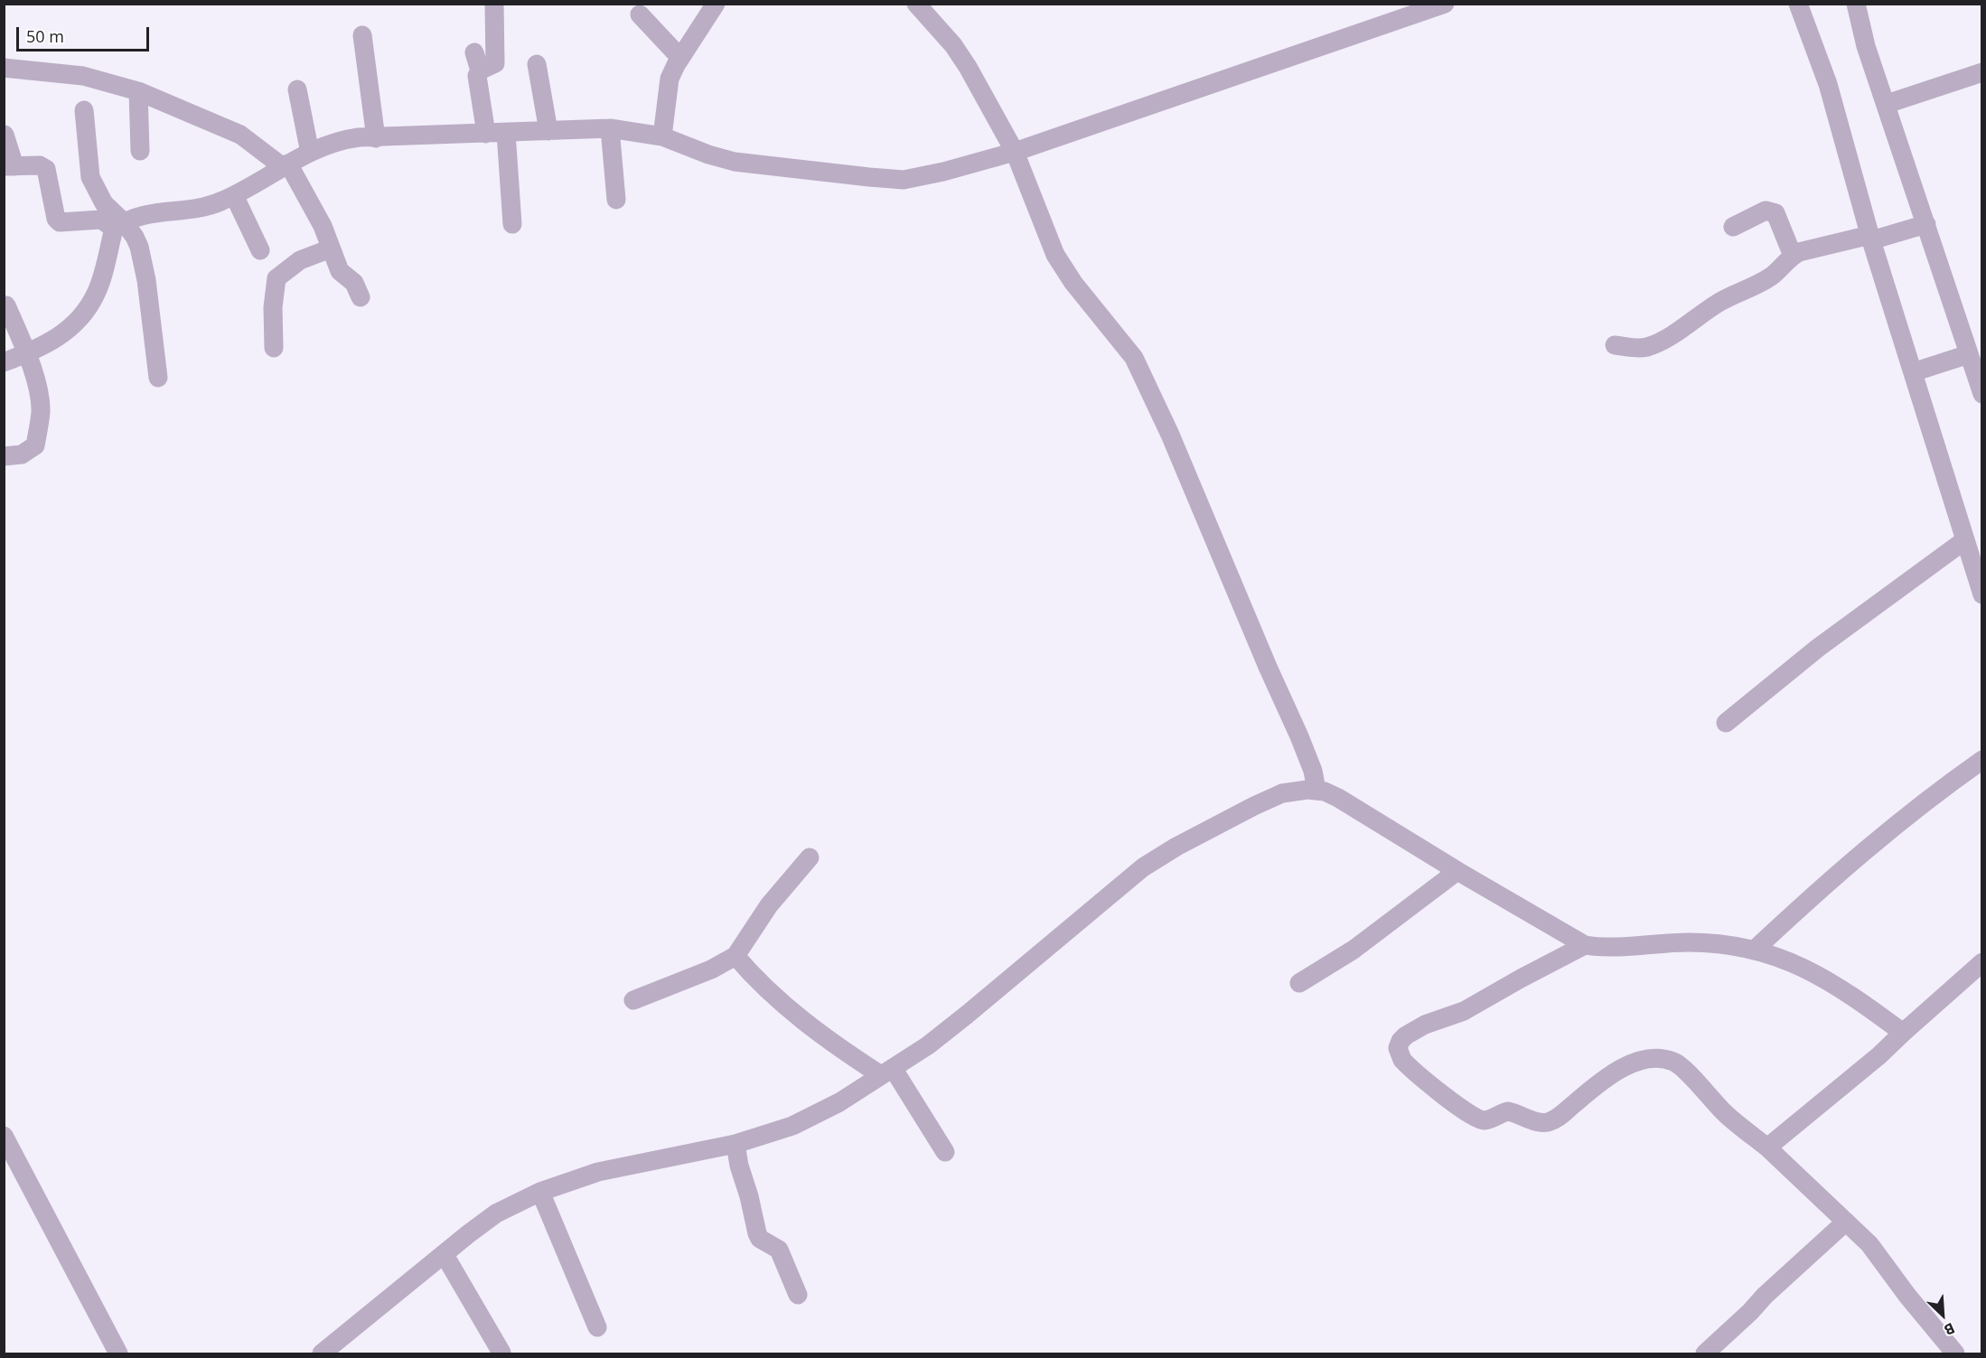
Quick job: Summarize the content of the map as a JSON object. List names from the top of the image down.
{
  "scale_bar": "50 m",
  "north": "bottom right"
}
